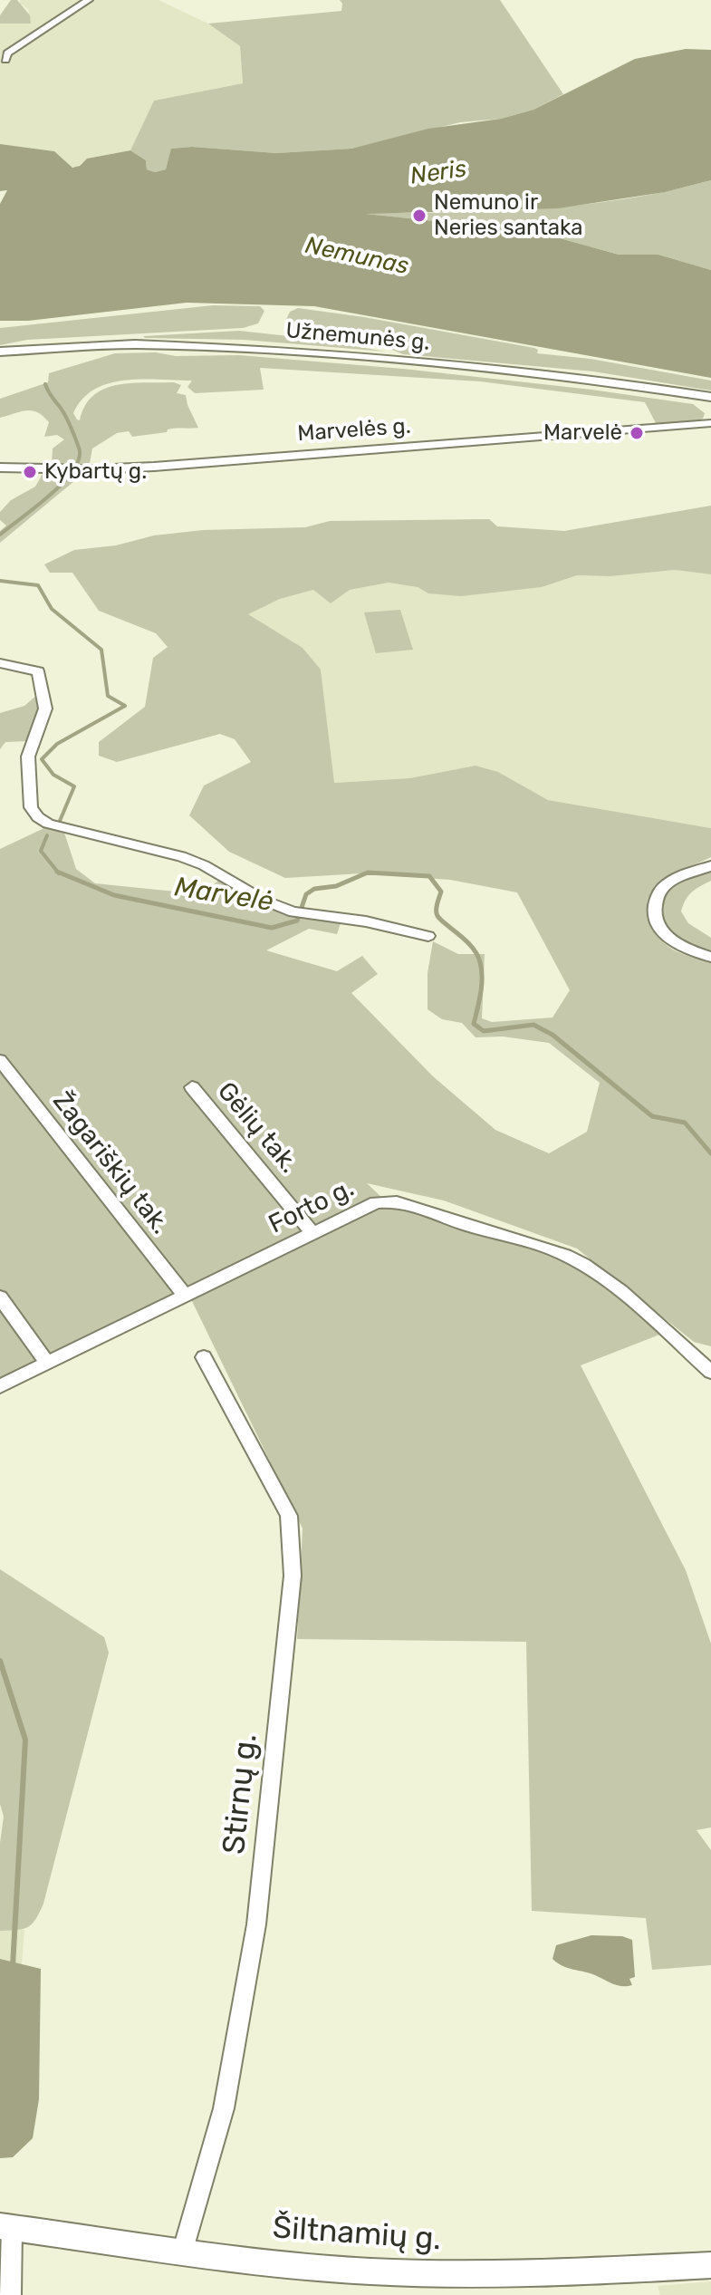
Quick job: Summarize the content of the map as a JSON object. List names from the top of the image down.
{
  "streets": {
    "main road": ["Užnemunės g.", "Šiltnamių g."],
    "street": [
      "Marvelės g.",
      "Gėlių tak.",
      "Žagariškių tak.",
      "Forto g.",
      "Stirnų g."
    ]
  },
  "crossings": [
    ["Gėlių tak.", "Forto g."],
    ["Žagariškių tak.", "Forto g."],
    ["Stirnų g.", "Šiltnamių g."]
  ],
  "water": ["Neris", "Nemunas", "Marvelė"],
  "places": ["Nemuno ir Neries santaka", "Marvelė", "Kybartų g."]
}
